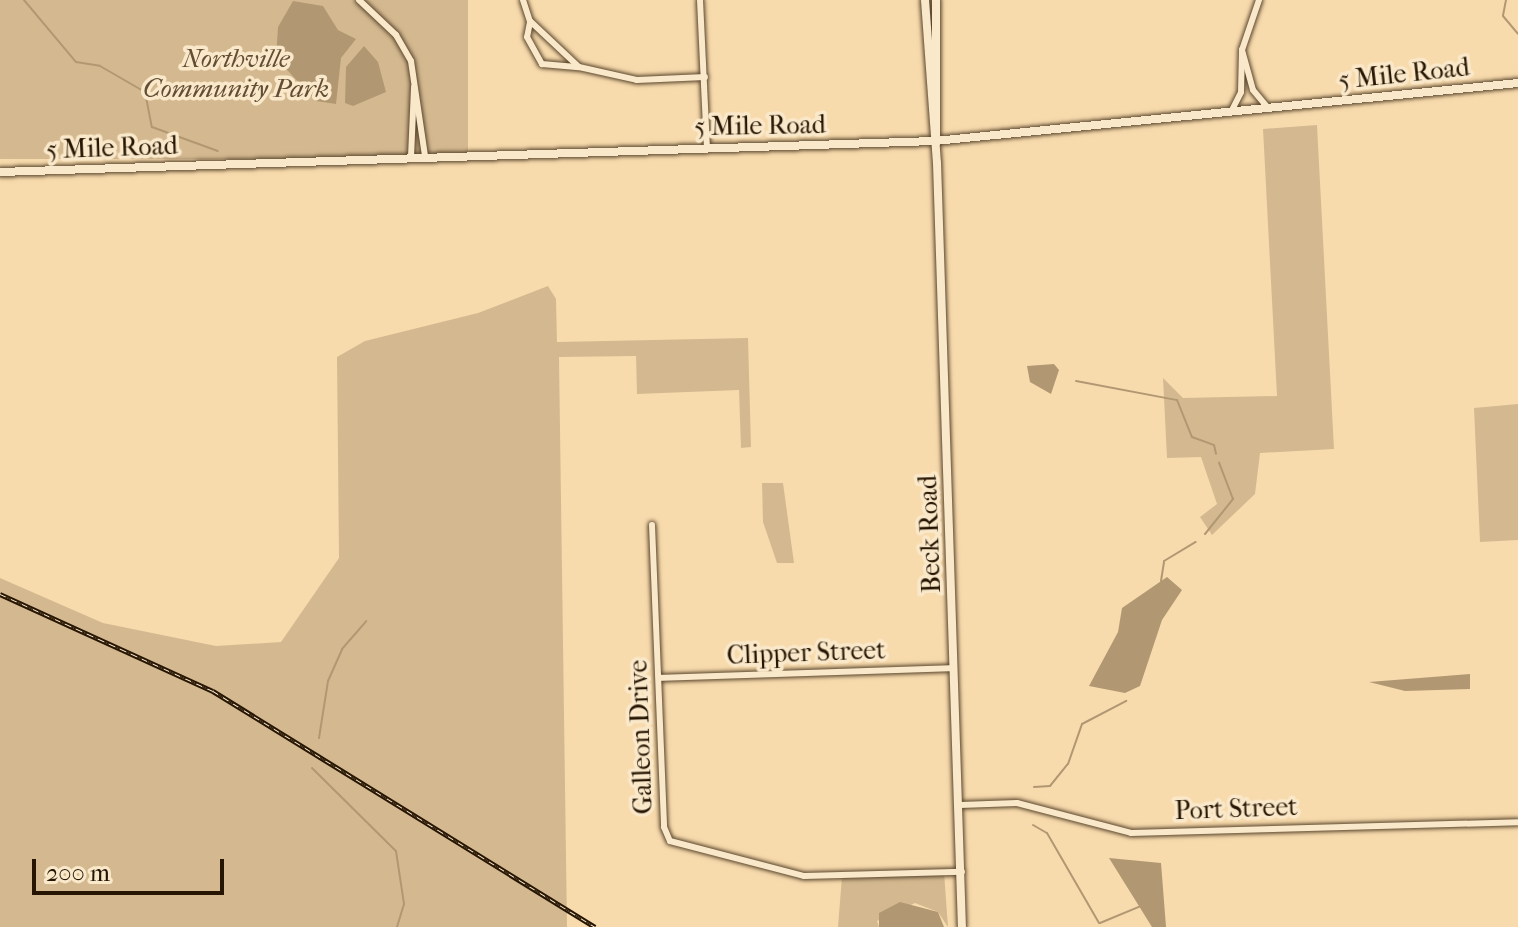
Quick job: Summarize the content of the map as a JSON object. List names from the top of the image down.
{
  "streets": {
    "street": [
      "5 Mile Road",
      "Beck Road",
      "Clipper Street",
      "Galleon Drive",
      "Port Street"
    ]
  },
  "crossings": [
    ["5 Mile Road", "Beck Road"],
    ["Beck Road", "Clipper Street"],
    ["Beck Road", "Galleon Drive"],
    ["Beck Road", "Port Street"],
    ["Clipper Street", "Galleon Drive"]
  ],
  "parks": ["Northville Community Park"],
  "scale_bar": "200 m"
}
